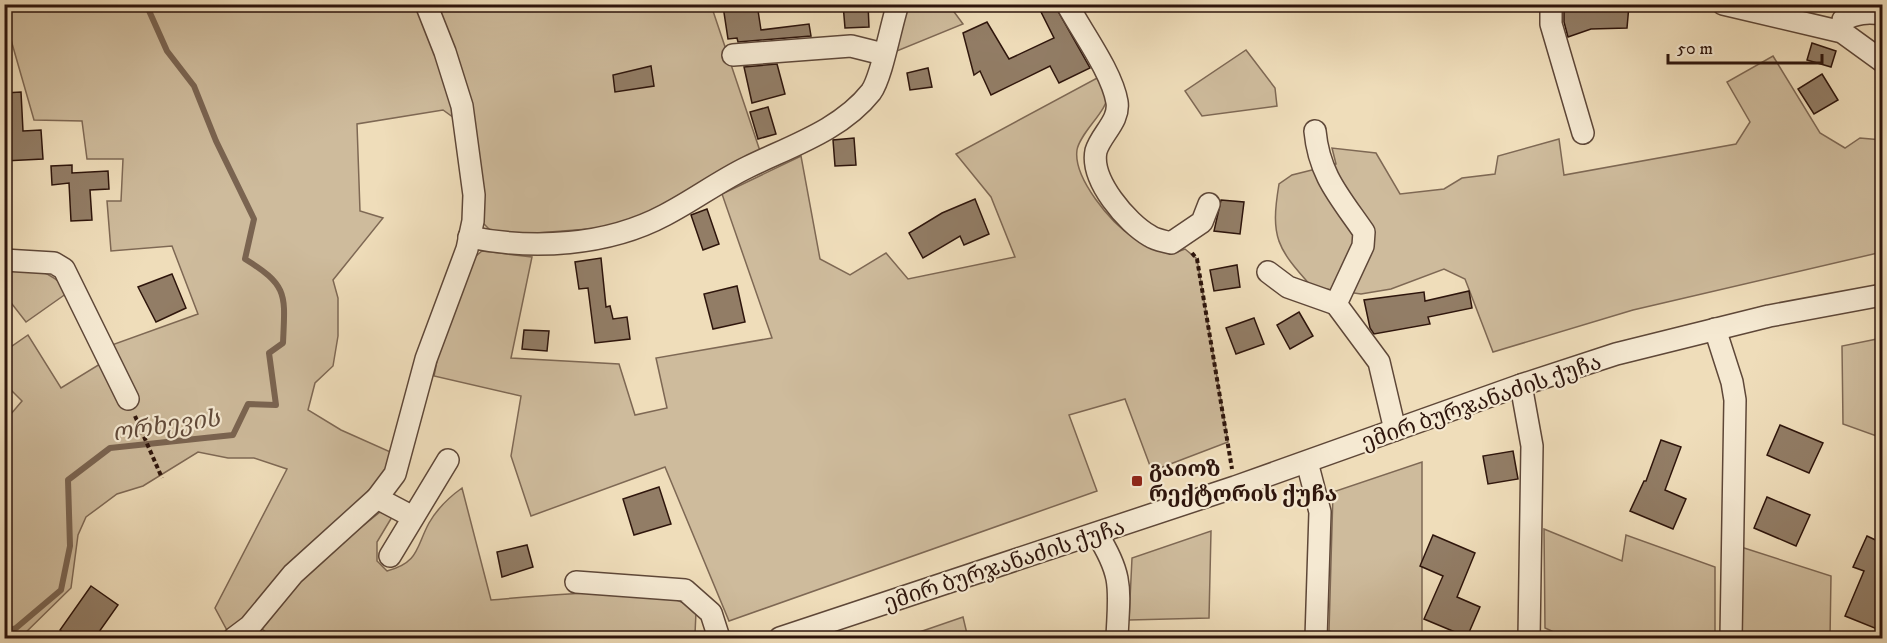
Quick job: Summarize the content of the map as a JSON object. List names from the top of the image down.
{
  "streets": {
    "street": ["ემირ ბურჯანაძის ქუჩა"]
  },
  "water": ["ორხევის"],
  "places": {
    "transit": ["გაიოზ რექტორის ქუჩა"]
  },
  "scale_bar": "50 m"
}
